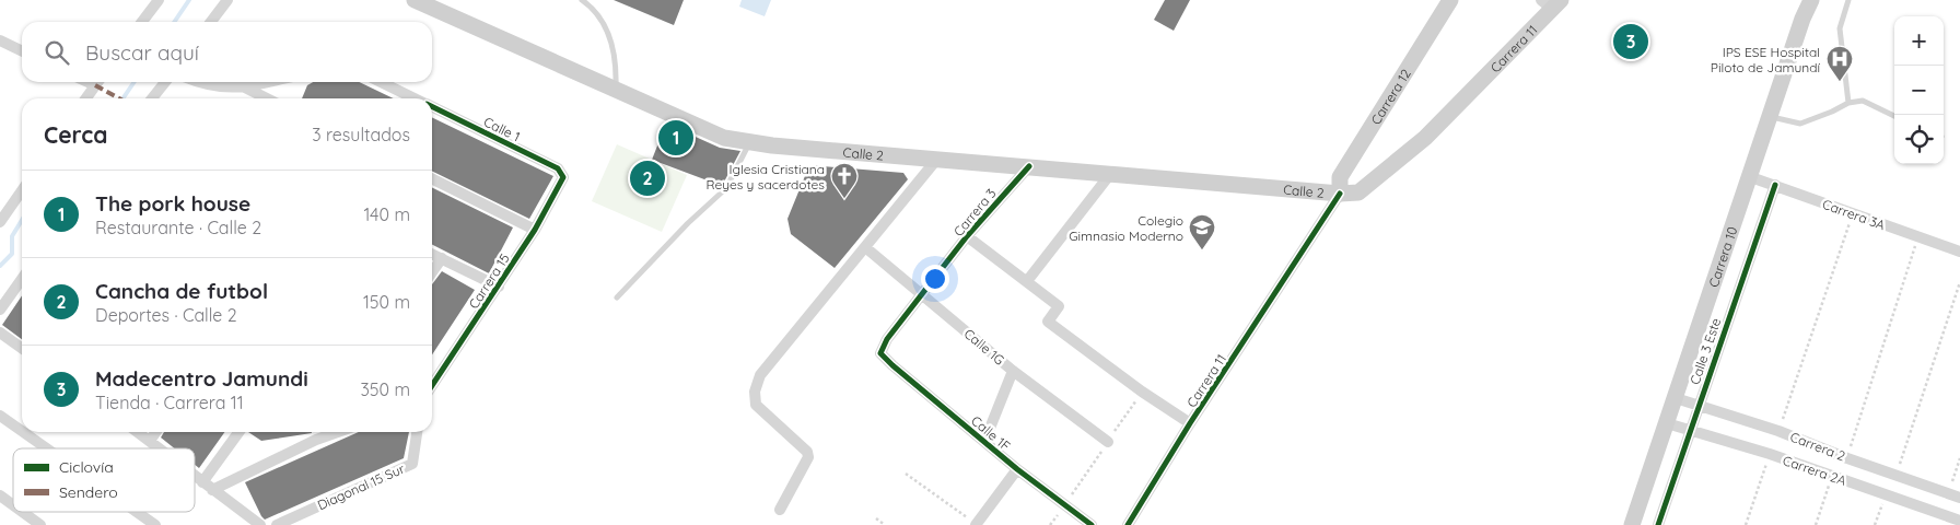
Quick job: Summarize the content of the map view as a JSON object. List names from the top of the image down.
{
  "streets": {
    "main road": [
      "Carrera 11",
      "Carrera 12",
      "Calle 2",
      "Carrera 10"
    ],
    "street": [
      "Calle 1",
      "Carrera 3",
      "Carrera 3A",
      "Carrera 15",
      "Calle 1G",
      "Calle 3 Este",
      "Calle 1F",
      "Carrera 2",
      "Carrera 2A",
      "Diagonal 15 Sur"
    ]
  },
  "crossings": [
    ["Carrera 11", "Carrera 12"],
    ["Carrera 11", "Calle 2"],
    ["Carrera 12", "Calle 2"],
    ["Calle 1", "Carrera 15"],
    ["Calle 2", "Carrera 3"],
    ["Carrera 3", "Calle 1G"],
    ["Carrera 3", "Calle 1F"],
    ["Carrera 3A", "Carrera 10"],
    ["Carrera 3A", "Calle 3 Este"],
    ["Carrera 10", "Carrera 2"],
    ["Carrera 10", "Carrera 2A"],
    ["Calle 3 Este", "Carrera 2"],
    ["Calle 3 Este", "Carrera 2A"]
  ],
  "places": {
    "hospital": ["IPS ESE Hospital Piloto de Jamundí"],
    "church": ["Iglesia Cristiana Reyes y sacerdotes"],
    "school or university": ["Colegio Gimnasio Moderno"]
  },
  "legend": ["Ciclovía", "Sendero"],
  "page": {
    "map_buttons": ["+", "−"],
    "pins": ["3", "1", "2"],
    "search": "Buscar aquí",
    "heading": ["Cerca", "3 resultados"],
    "list": [
      {
        "mark": "1",
        "name": "The pork house",
        "note": "Restaurante · Calle 2",
        "value": "140 m"
      },
      {
        "mark": "2",
        "name": "Cancha de futbol",
        "note": "Deportes · Calle 2",
        "value": "150 m"
      },
      {
        "mark": "3",
        "name": "Madecentro Jamundi",
        "note": "Tienda · Carrera 11",
        "value": "350 m"
      }
    ]
  }
}
